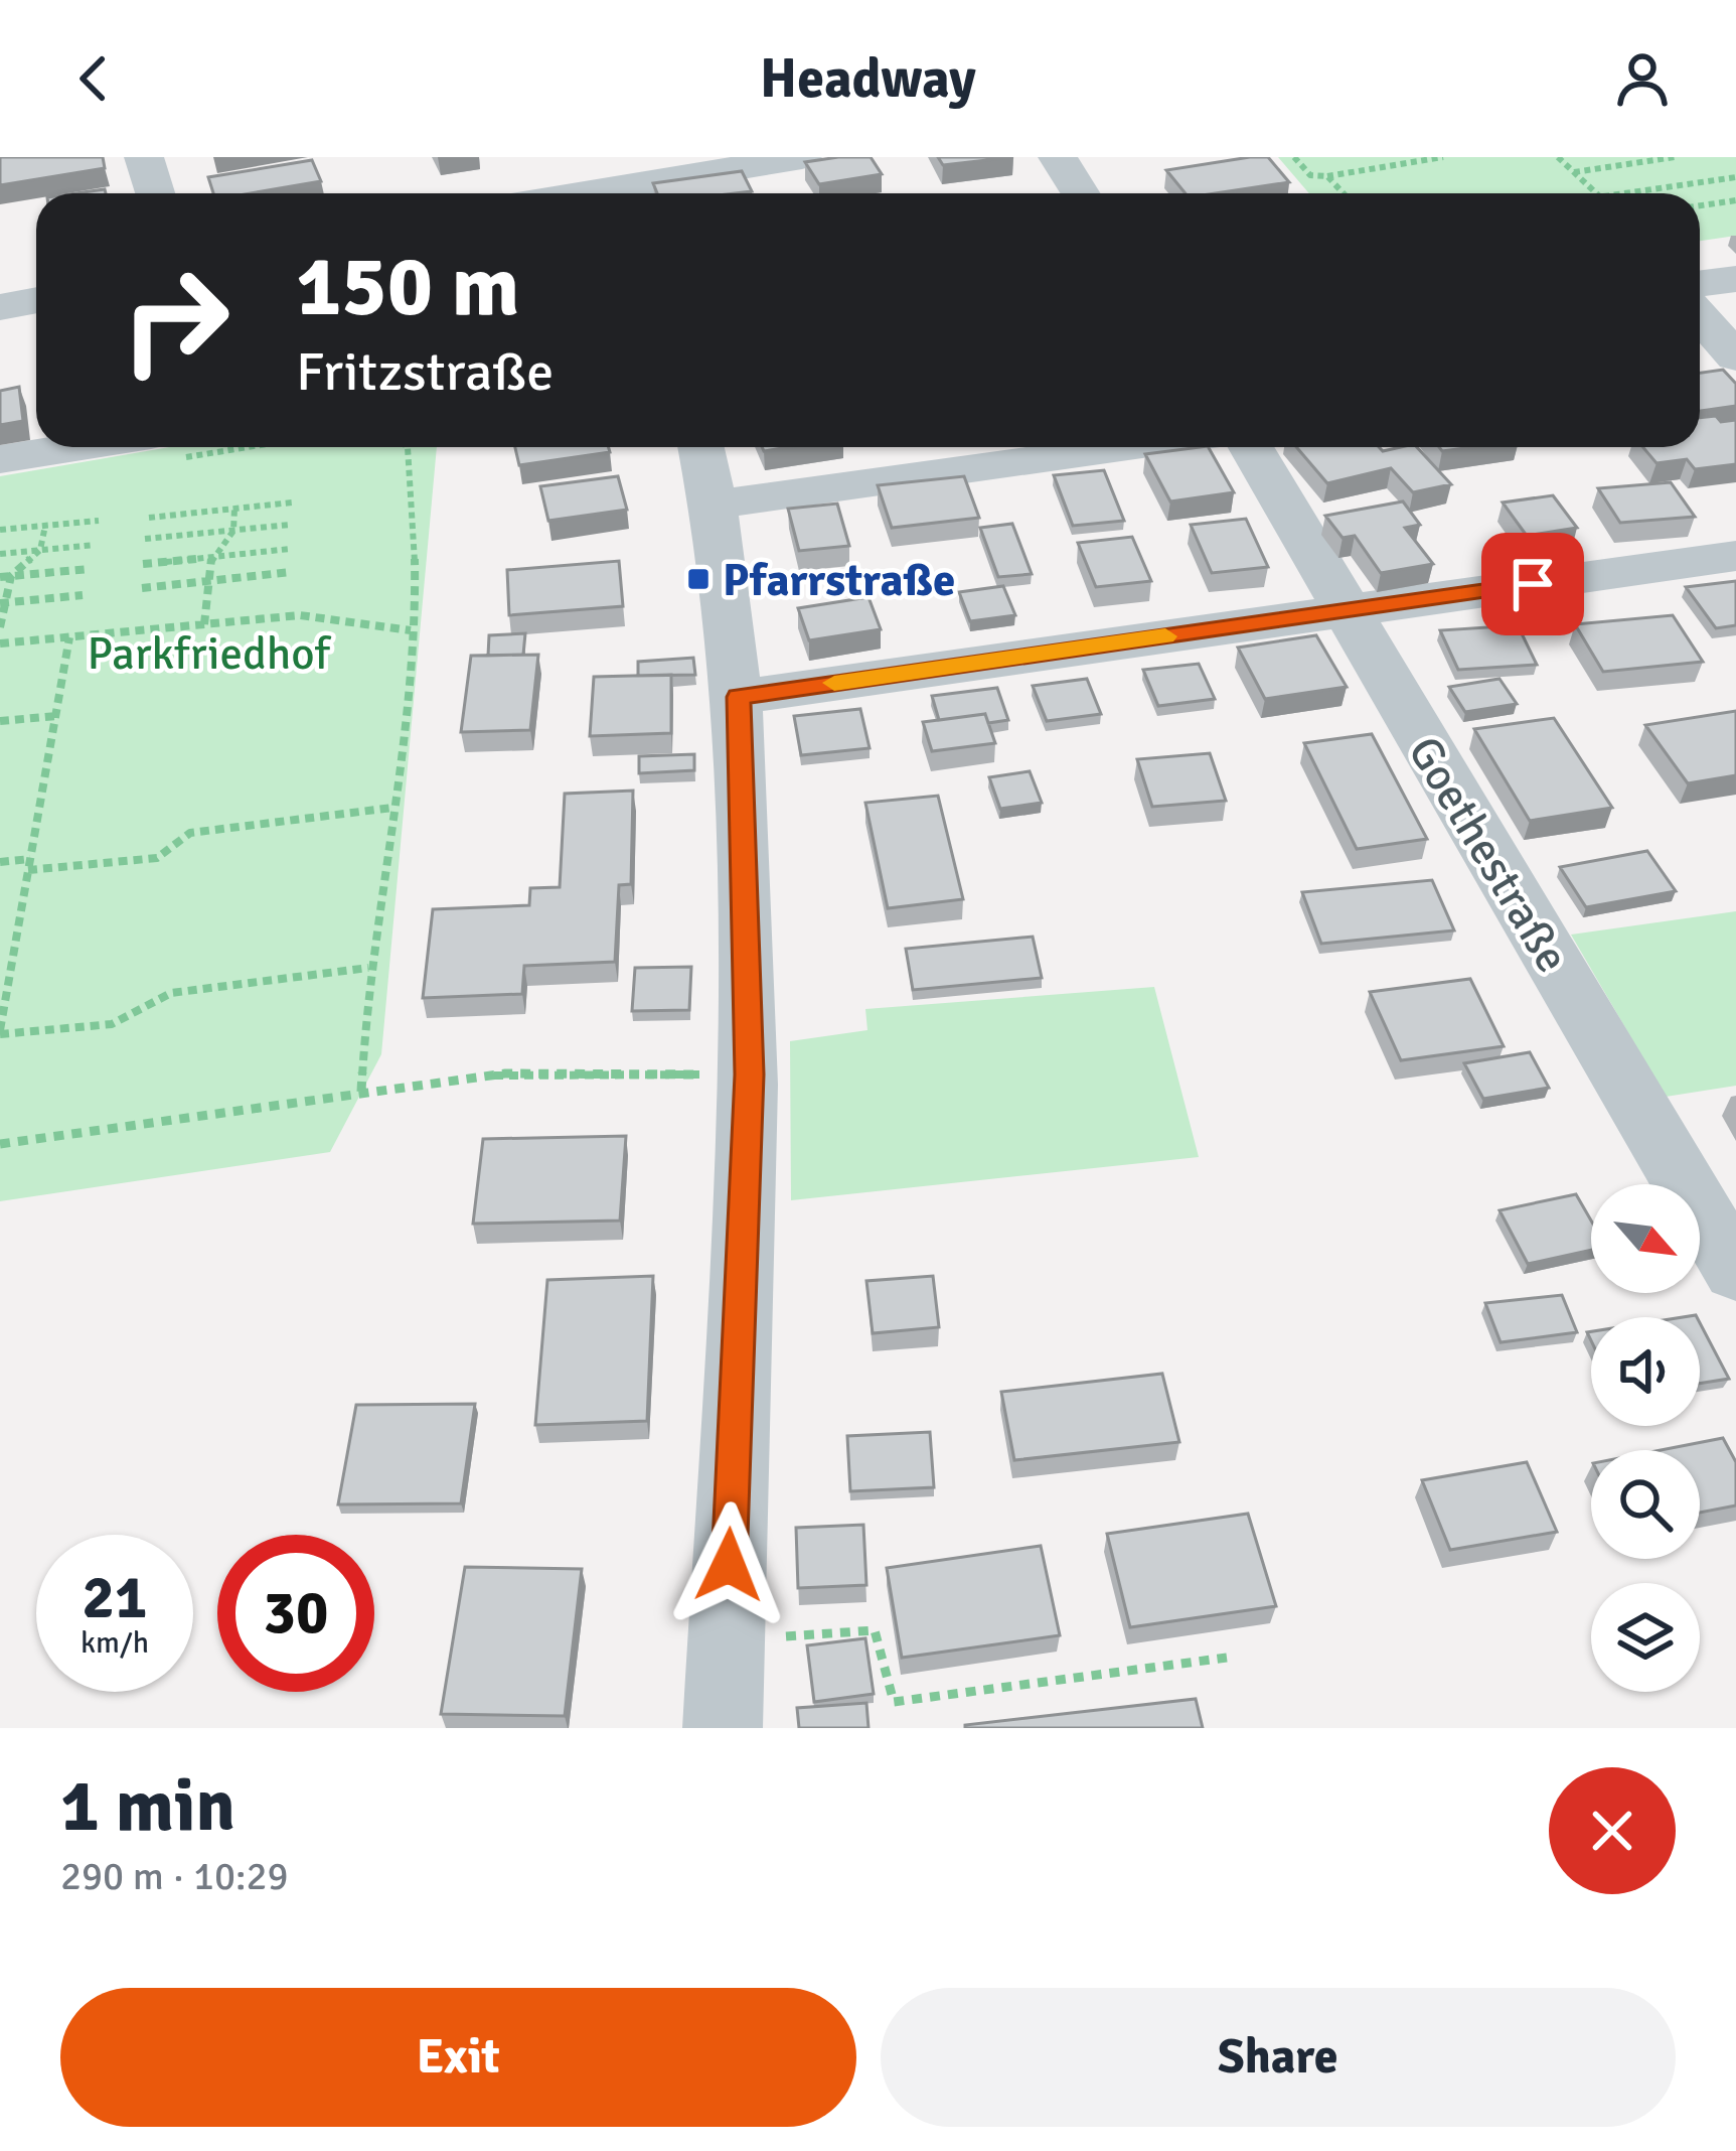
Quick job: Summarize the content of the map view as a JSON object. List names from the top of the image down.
{
  "streets": {
    "street": ["Goethestraße"]
  },
  "parks": ["Parkfriedhof"],
  "places": {
    "transit": ["Pfarrstraße"]
  },
  "north": "bottom right",
  "page": {
    "header": "Headway",
    "turn": ["150 m", "Fritzstraße"],
    "speed": "21 km/h",
    "limit": "30",
    "heading": ["1 min", "290 m · 10:29"],
    "buttons": ["Exit", "Share"]
  }
}
